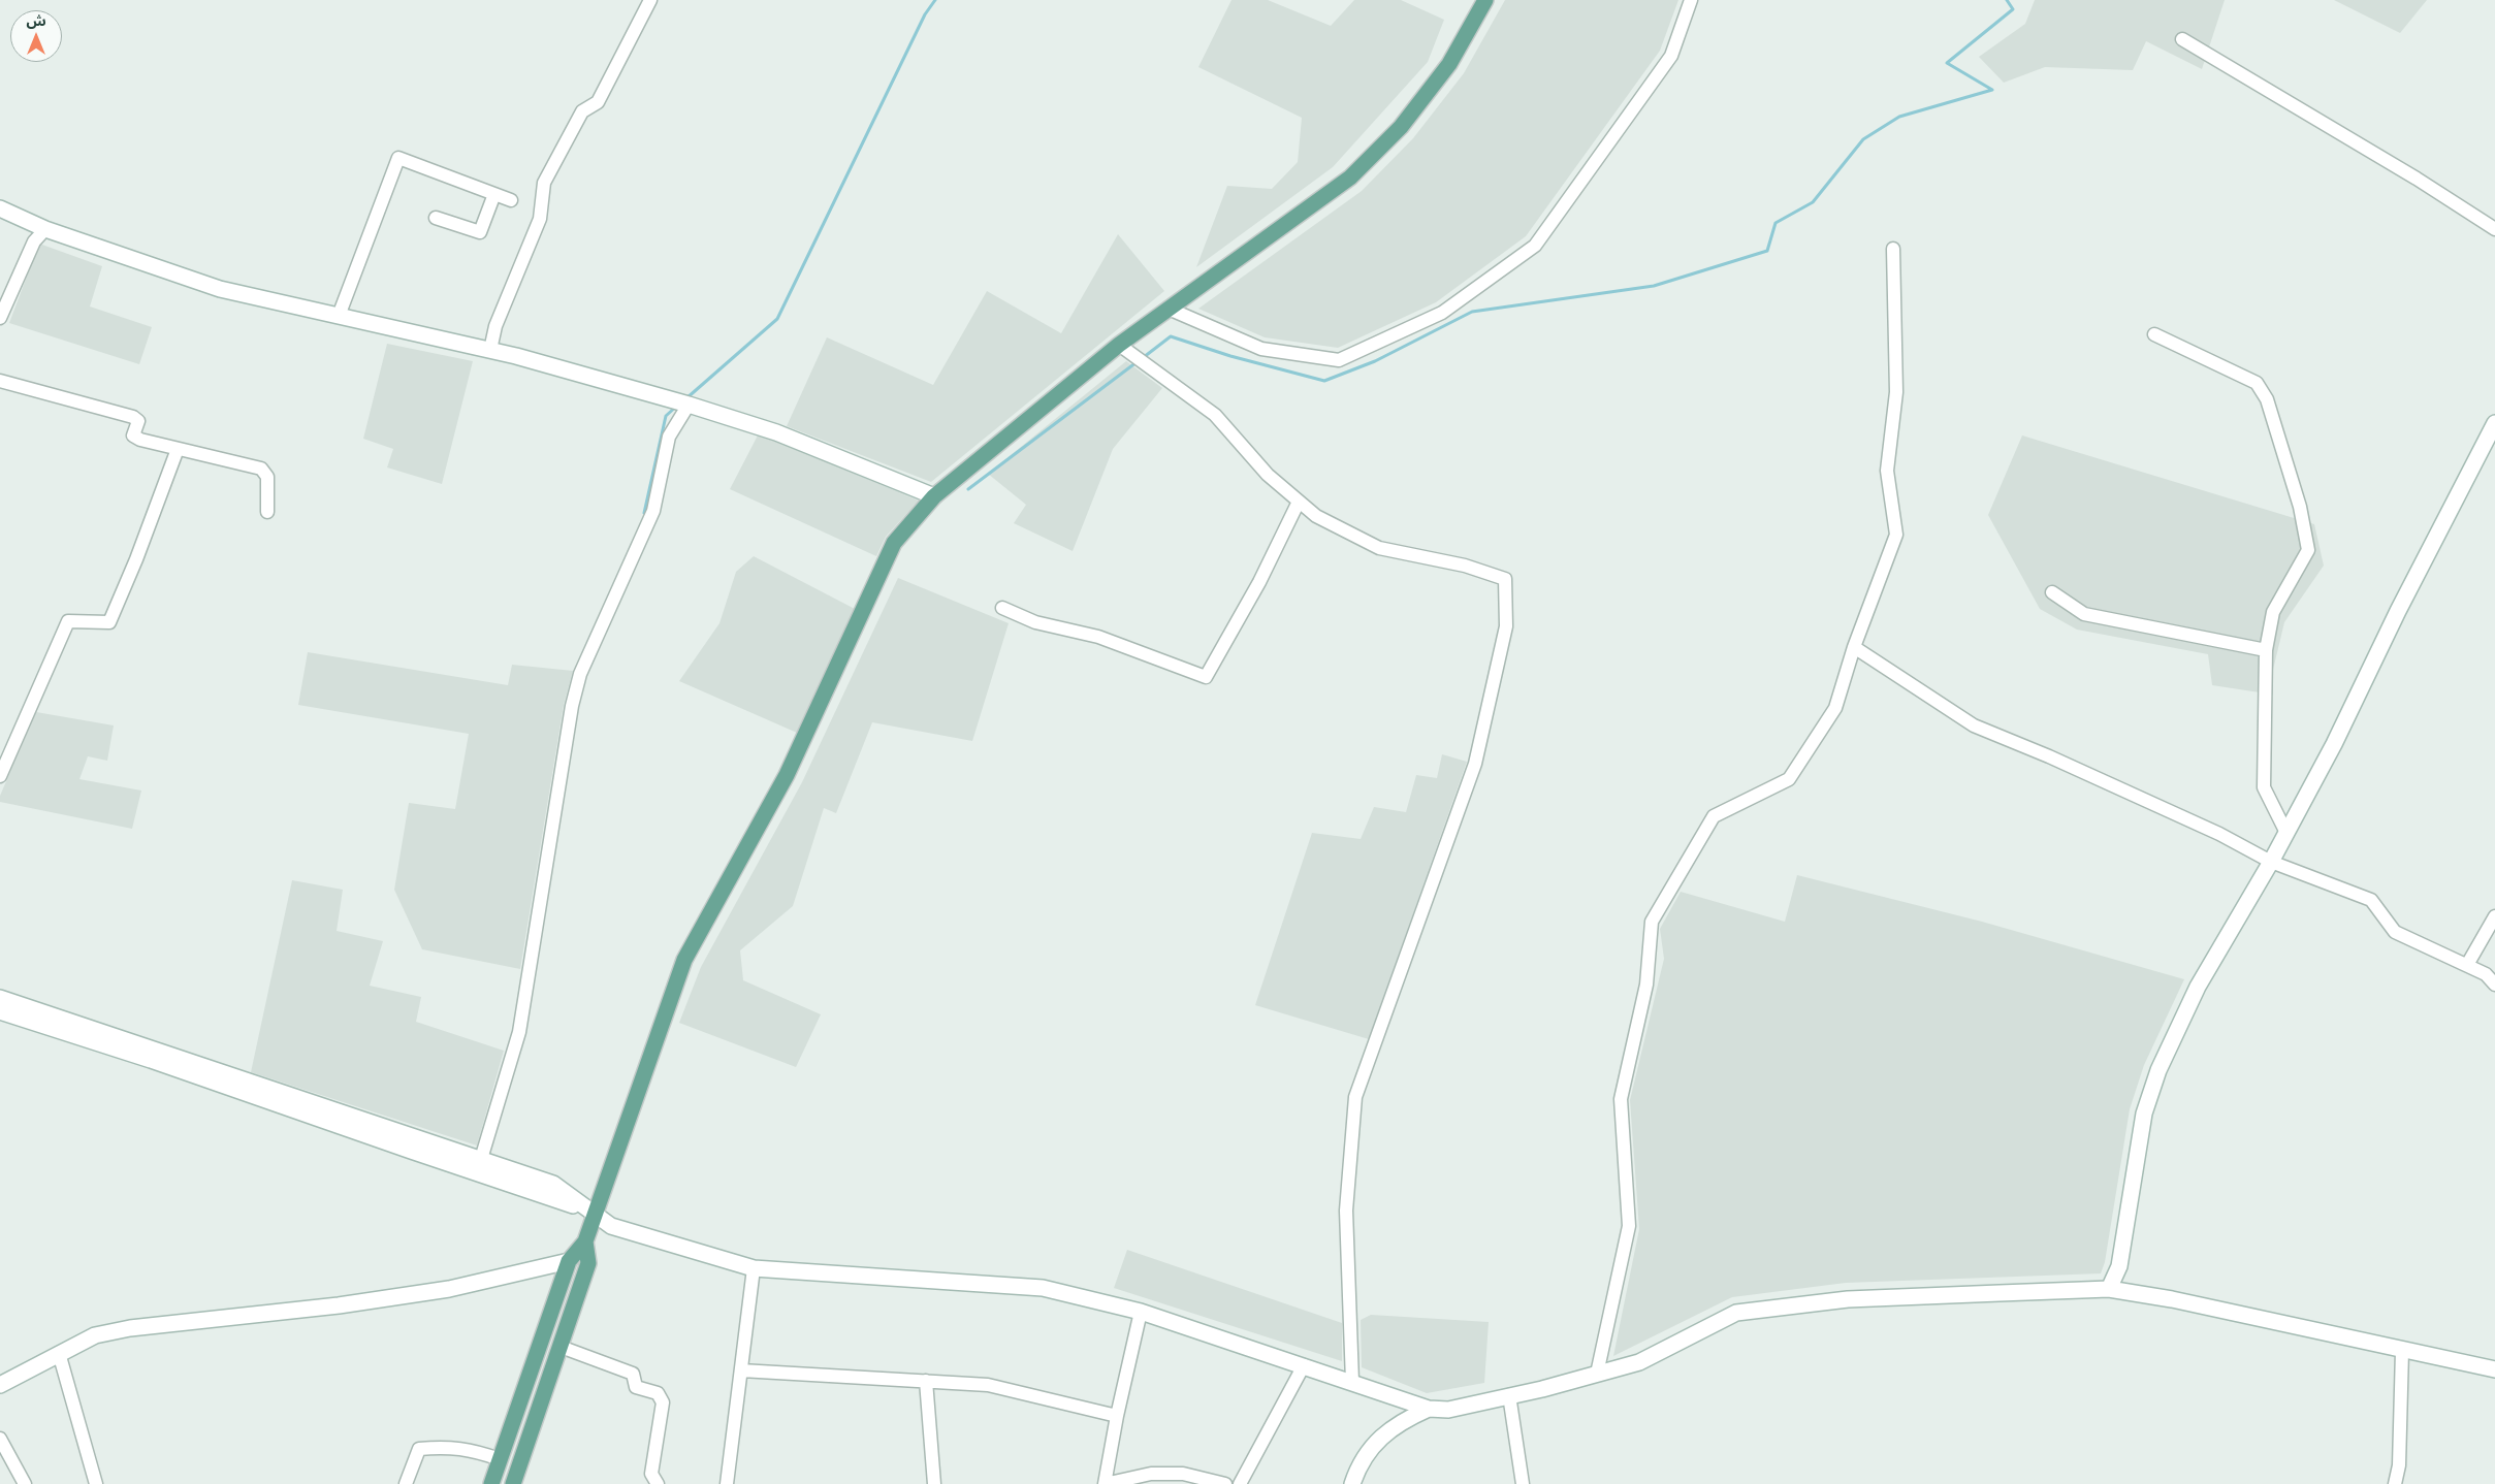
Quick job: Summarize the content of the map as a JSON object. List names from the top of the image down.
{
  "north": "top"
}
